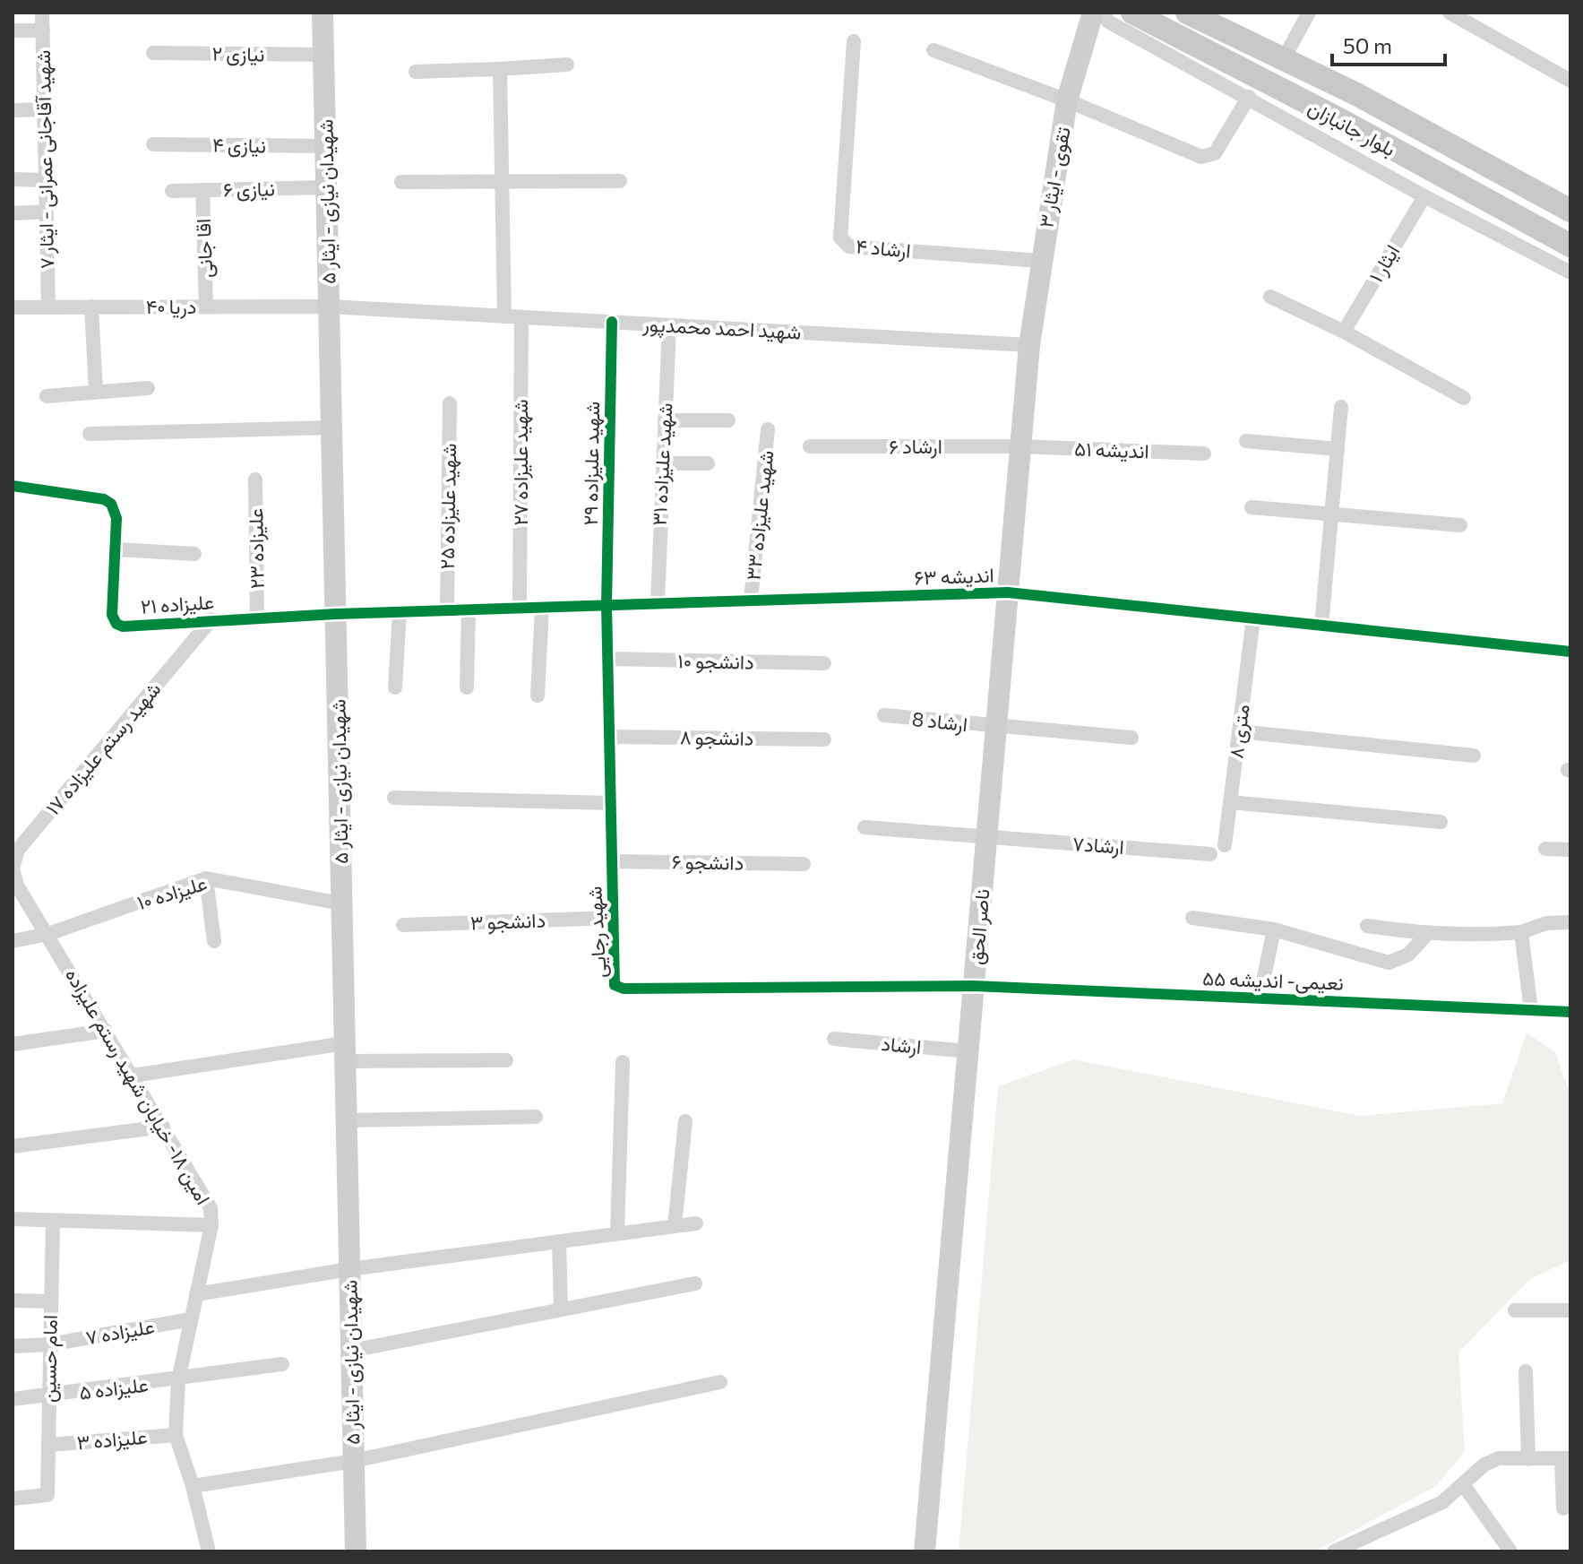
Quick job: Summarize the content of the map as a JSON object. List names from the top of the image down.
{
  "streets": {
    "main road": ["بلوار جانبازان"],
    "street": [
      "نیازی ۲",
      "نیازی ۴",
      "شهید آقاجانی عمرانی - ایثار ۷",
      "تقوی - ایثار ۳",
      "نیازی ۶",
      "شهیدان نیازی - ایثار ۵",
      "اقا جانی",
      "ارشاد ۴",
      "ایثار ۱",
      "دریا ۴۰",
      "شهید احمد محمدپور",
      "ارشاد ۶",
      "اندیشه ۵۱",
      "شهید علیزاده ۲۷",
      "شهید علیزاده ۲۹",
      "شهید علیزاده ۳۱",
      "شهید علیزاده ۲۵",
      "شهید علیزاده ۳۳",
      "علیزاده ۲۳",
      "اندیشه ۶۳",
      "علیزاده ۲۱",
      "دانشجو ۱۰",
      "ارشاد 8",
      "۸ متری",
      "دانشجو ۸",
      "۱۷ شهید رستم علیزاده",
      "ارشاد۷",
      "دانشجو ۶",
      "علیزاده ۱۰",
      "دانشجو ۳",
      "ناصر الحق",
      "شهید رجایی",
      "نعیمی- اندیشه ۵۵",
      "ارشاد",
      "امین ۱۸- خيابان شهيد رستم عليزاده",
      "علیزاده ۷",
      "امام حسین",
      "علیزاده ۵",
      "علیزاده ۳"
    ]
  },
  "crossings": [
    ["نیازی ۲", "شهیدان نیازی - ایثار ۵"],
    ["نیازی ۴", "شهیدان نیازی - ایثار ۵"],
    ["شهید آقاجانی عمرانی - ایثار ۷", "دریا ۴۰"],
    ["تقوی - ایثار ۳", "ارشاد ۴"],
    ["تقوی - ایثار ۳", "شهید احمد محمدپور"],
    ["تقوی - ایثار ۳", "ناصر الحق"],
    ["نیازی ۶", "شهیدان نیازی - ایثار ۵"],
    ["نیازی ۶", "اقا جانی"],
    ["شهیدان نیازی - ایثار ۵", "دریا ۴۰"],
    ["شهیدان نیازی - ایثار ۵", "شهید احمد محمدپور"],
    ["شهیدان نیازی - ایثار ۵", "اندیشه ۶۳"],
    ["شهیدان نیازی - ایثار ۵", "علیزاده ۲۱"],
    ["شهیدان نیازی - ایثار ۵", "علیزاده ۱۰"],
    ["اقا جانی", "دریا ۴۰"],
    ["دریا ۴۰", "شهید احمد محمدپور"],
    ["شهید احمد محمدپور", "شهید علیزاده ۲۷"],
    ["شهید احمد محمدپور", "شهید علیزاده ۲۹"],
    ["شهید احمد محمدپور", "شهید علیزاده ۳۱"],
    ["شهید احمد محمدپور", "ناصر الحق"],
    ["ارشاد ۶", "اندیشه ۵۱"],
    ["ارشاد ۶", "ناصر الحق"],
    ["اندیشه ۵۱", "ناصر الحق"],
    ["شهید علیزاده ۲۷", "اندیشه ۶۳"],
    ["شهید علیزاده ۲۹", "اندیشه ۶۳"],
    ["شهید علیزاده ۲۹", "شهید رجایی"],
    ["شهید علیزاده ۳۱", "اندیشه ۶۳"],
    ["شهید علیزاده ۲۵", "اندیشه ۶۳"],
    ["شهید علیزاده ۳۳", "اندیشه ۶۳"],
    ["علیزاده ۲۳", "علیزاده ۲۱"],
    ["اندیشه ۶۳", "علیزاده ۲۱"],
    ["اندیشه ۶۳", "۸ متری"],
    ["اندیشه ۶۳", "ناصر الحق"],
    ["اندیشه ۶۳", "شهید رجایی"],
    ["علیزاده ۲۱", "۱۷ شهید رستم علیزاده"],
    ["دانشجو ۱۰", "شهید رجایی"],
    ["ارشاد 8", "ناصر الحق"],
    ["دانشجو ۸", "شهید رجایی"],
    ["۱۷ شهید رستم علیزاده", "امین ۱۸- خيابان شهيد رستم عليزاده"],
    ["ارشاد۷", "ناصر الحق"],
    ["دانشجو ۶", "شهید رجایی"],
    ["علیزاده ۱۰", "امین ۱۸- خيابان شهيد رستم عليزاده"],
    ["دانشجو ۳", "شهید رجایی"],
    ["ناصر الحق", "شهید رجایی"],
    ["ناصر الحق", "نعیمی- اندیشه ۵۵"],
    ["ناصر الحق", "ارشاد"],
    ["شهید رجایی", "نعیمی- اندیشه ۵۵"],
    ["امین ۱۸- خيابان شهيد رستم عليزاده", "علیزاده ۷"],
    ["امین ۱۸- خيابان شهيد رستم عليزاده", "علیزاده ۵"],
    ["امین ۱۸- خيابان شهيد رستم عليزاده", "علیزاده ۳"],
    ["علیزاده ۷", "امام حسین"],
    ["امام حسین", "علیزاده ۵"],
    ["امام حسین", "علیزاده ۳"]
  ],
  "scale_bar": "50 m"
}
